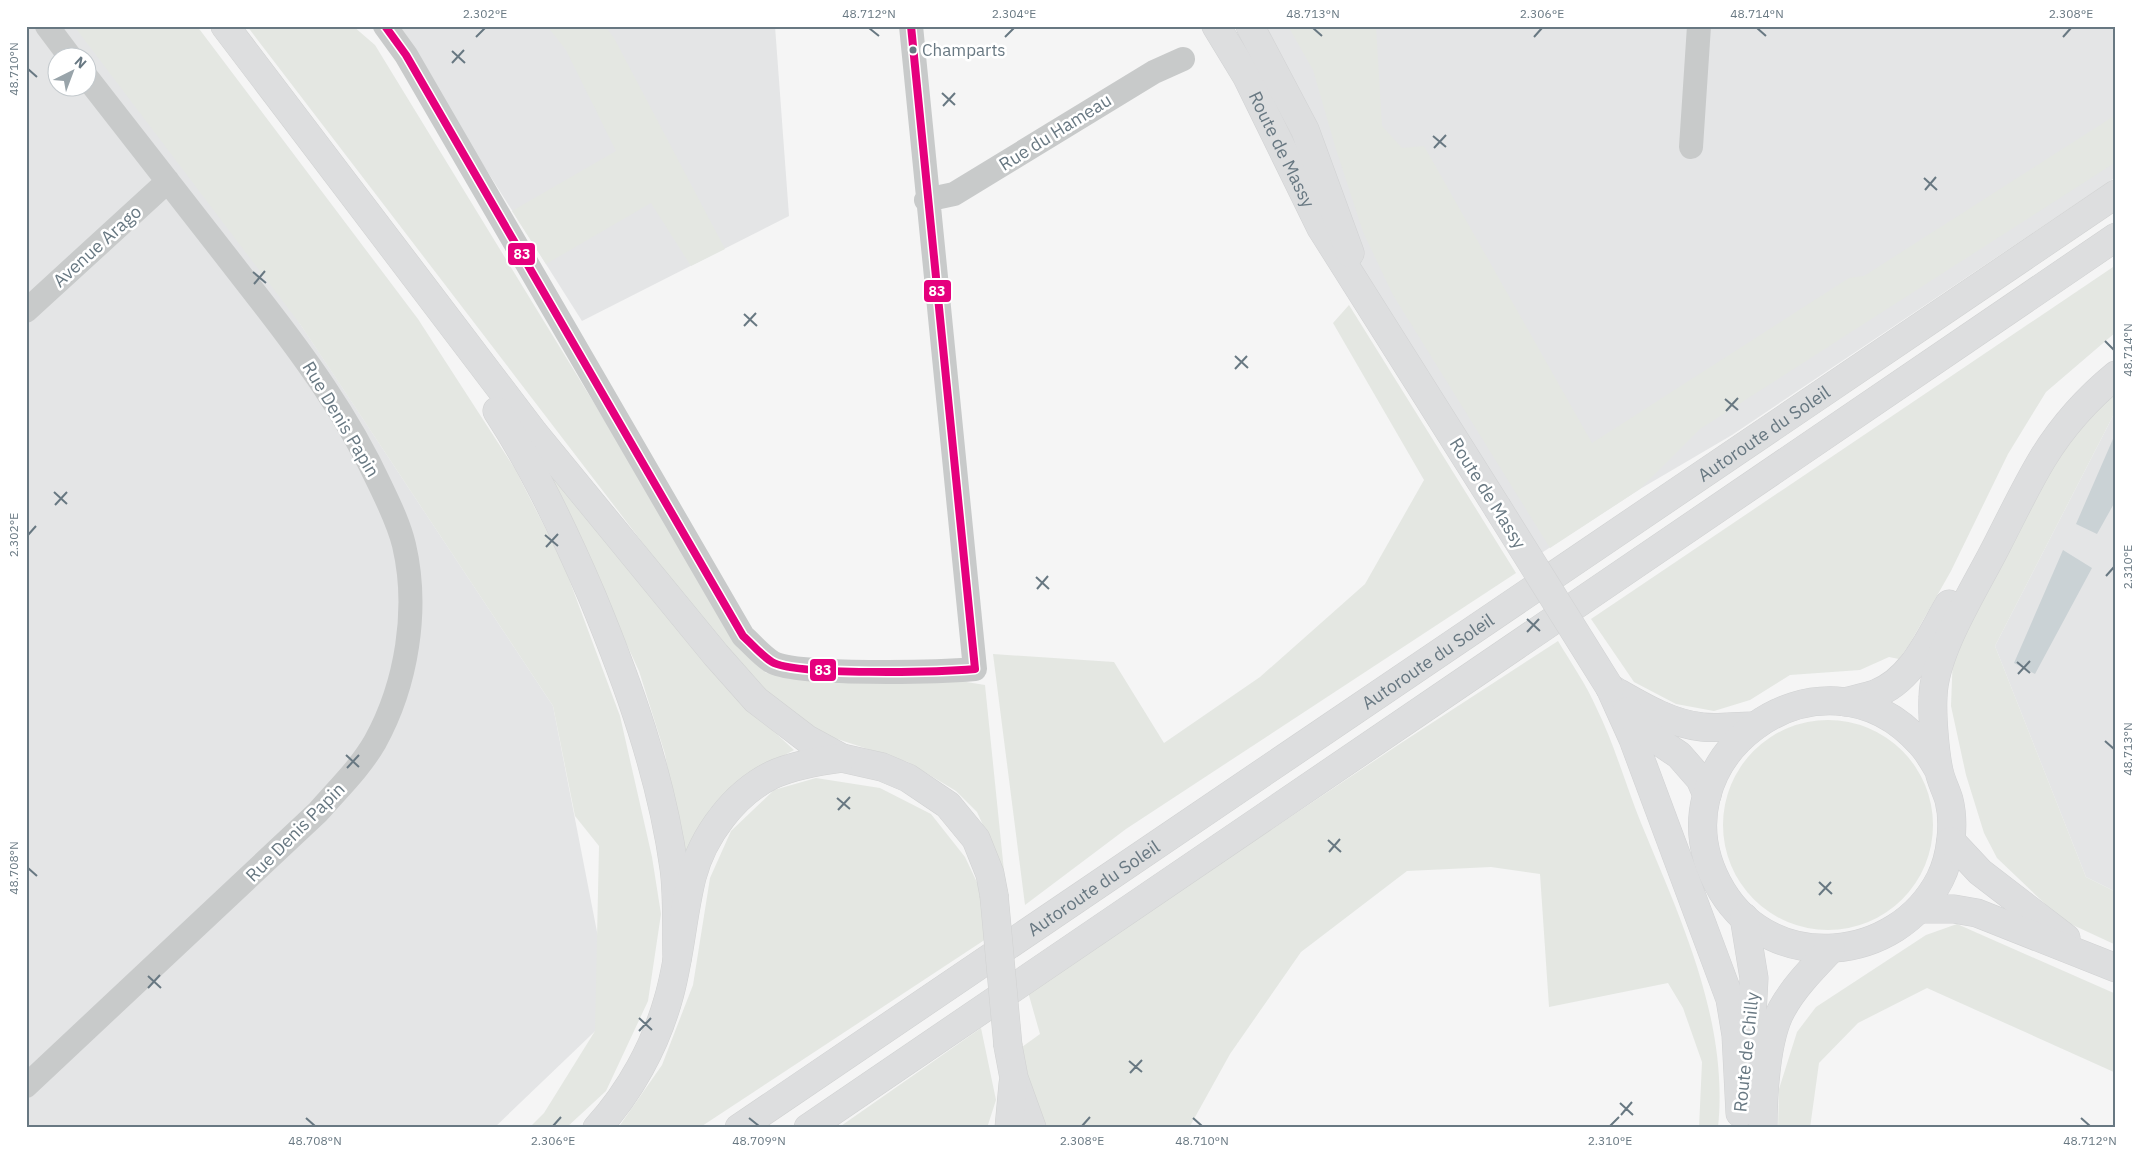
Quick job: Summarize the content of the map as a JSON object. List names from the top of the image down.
{
  "streets": {
    "main road": ["Route de Massy", "Autoroute du Soleil", "Route de Chilly"],
    "street": ["Rue du Hameau", "Avenue Arago", "Rue Denis Papin"]
  },
  "crossings": [
    ["Avenue Arago", "Rue Denis Papin"]
  ],
  "places": ["Champarts"],
  "lines": ["transit line 83"],
  "north": "top right",
  "coordinates": [
    "2.302°E",
    "48.712°N",
    "2.304°E",
    "48.713°N",
    "2.306°E",
    "48.714°N",
    "2.308°E",
    "48.710°N",
    "2.310°E",
    "48.708°N",
    "48.709°N"
  ]
}
